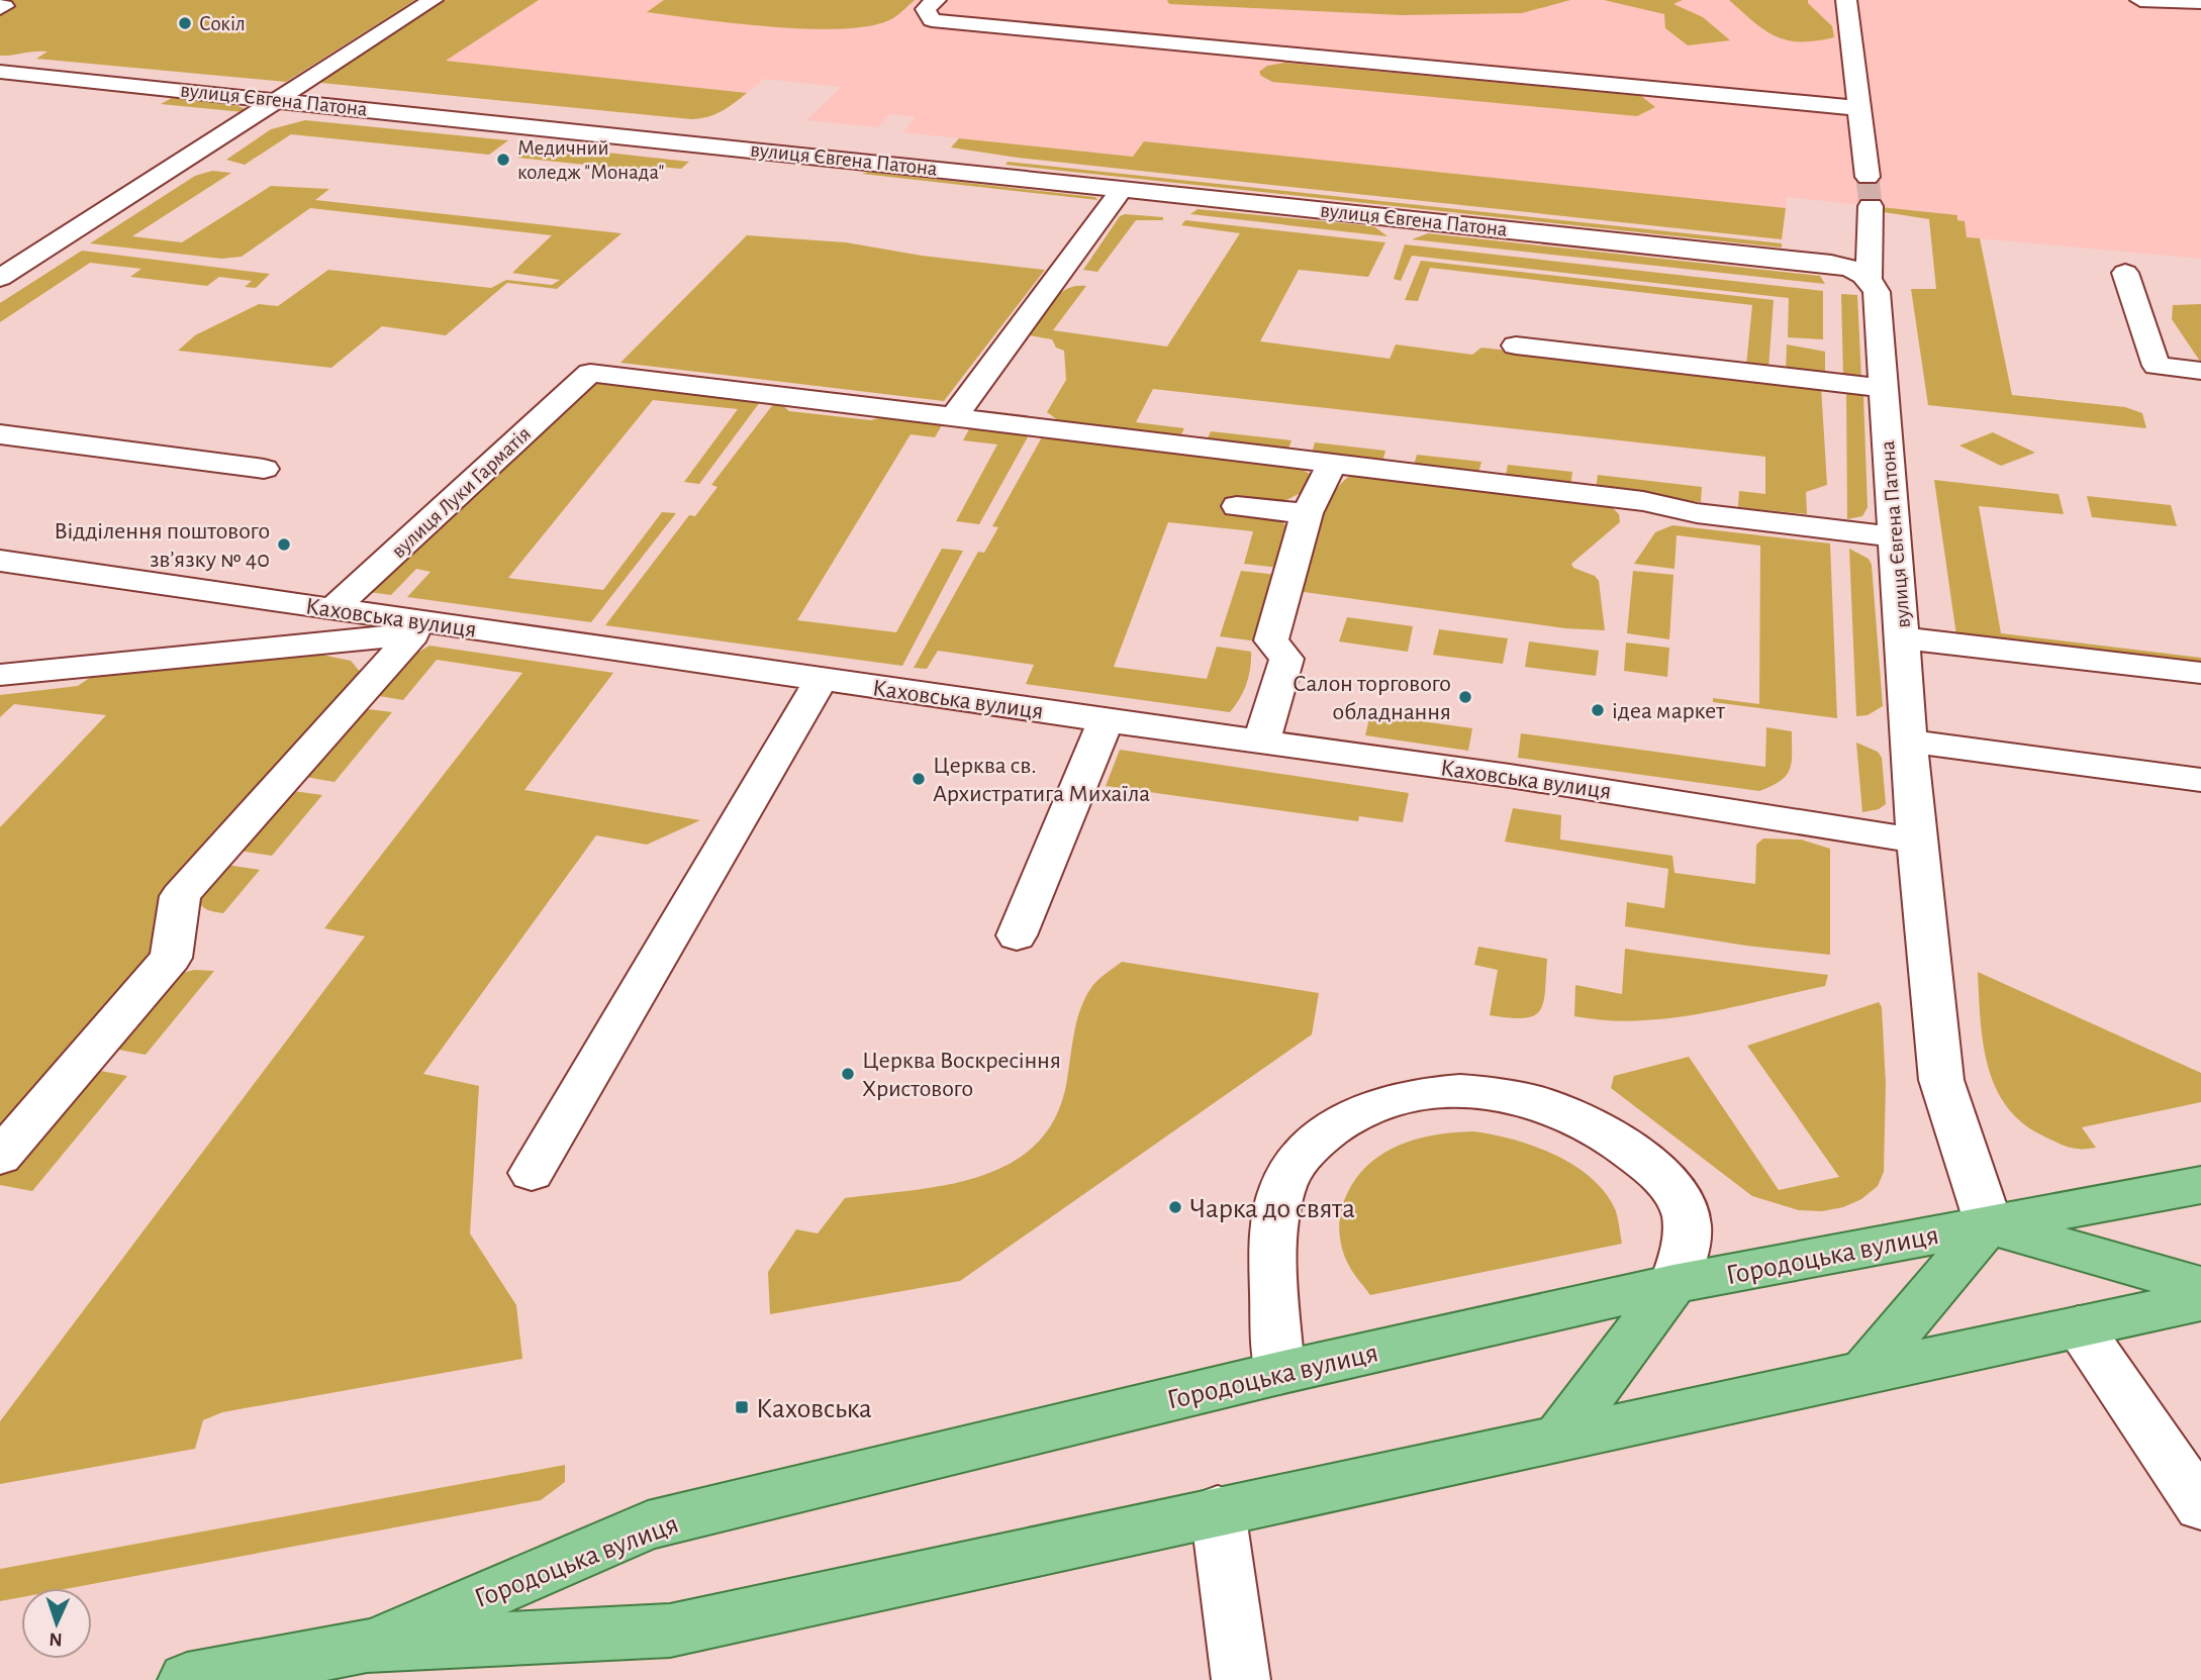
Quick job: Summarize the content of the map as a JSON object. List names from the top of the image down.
{
  "streets": {
    "main road": ["Городоцька вулиця"],
    "street": ["вулиця Євгена Патона", "вулиця Луки Гарматія", "Каховська вулиця"]
  },
  "crossings": [
    ["вулиця Євгена Патона", "Каховська вулиця"],
    ["вулиця Євгена Патона", "Городоцька вулиця"],
    ["вулиця Луки Гарматія", "Каховська вулиця"]
  ],
  "places": {
    "other": [
      "Сокіл",
      "Медичний коледж \"Монада\"",
      "Відділення поштового зв’язку № 40",
      "Салон торгового обладнання",
      "ідеа маркет",
      "Церква св. Архистратига Михаїла",
      "Церква Воскресіння Христового",
      "Чарка до свята"
    ],
    "transit": ["Каховська"]
  },
  "north": "bottom"
}
